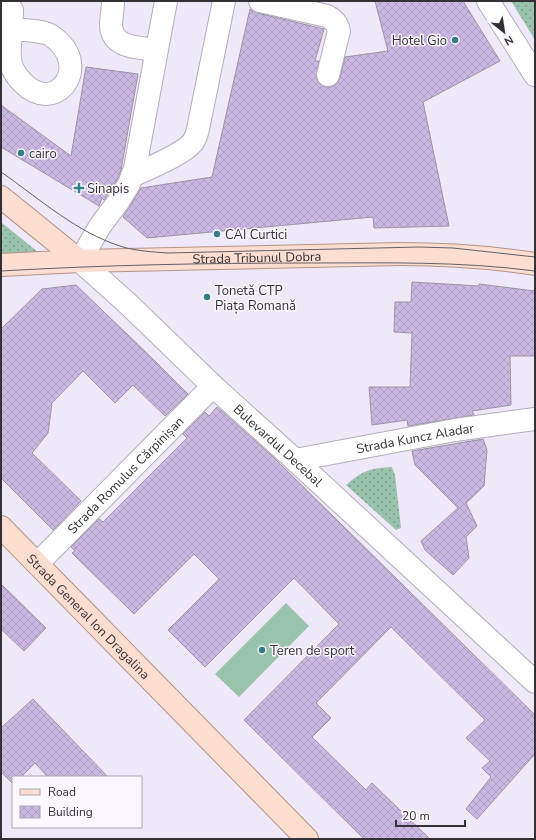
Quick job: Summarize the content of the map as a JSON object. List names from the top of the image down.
{
  "streets": {
    "main road": ["Strada Tribunul Dobra", "Strada General Ion Dragalina"],
    "street": ["Strada Kuncz Aladar", "Bulevardul Decebal", "Strada Romulus Cărpinișan"]
  },
  "crossings": [
    ["Strada Tribunul Dobra", "Bulevardul Decebal"],
    ["Strada Kuncz Aladar", "Bulevardul Decebal"],
    ["Bulevardul Decebal", "Strada Romulus Cărpinișan"],
    ["Strada Romulus Cărpinișan", "Strada General Ion Dragalina"]
  ],
  "places": {
    "other": [
      "Hotel Gio",
      "cairo",
      "CAI Curtici",
      "Tonetă CTP Piața Romană",
      "Teren de sport"
    ],
    "health": ["Sinapis"]
  },
  "legend": ["Road", "Building"],
  "scale_bar": "20 m",
  "north": "bottom right"
}
